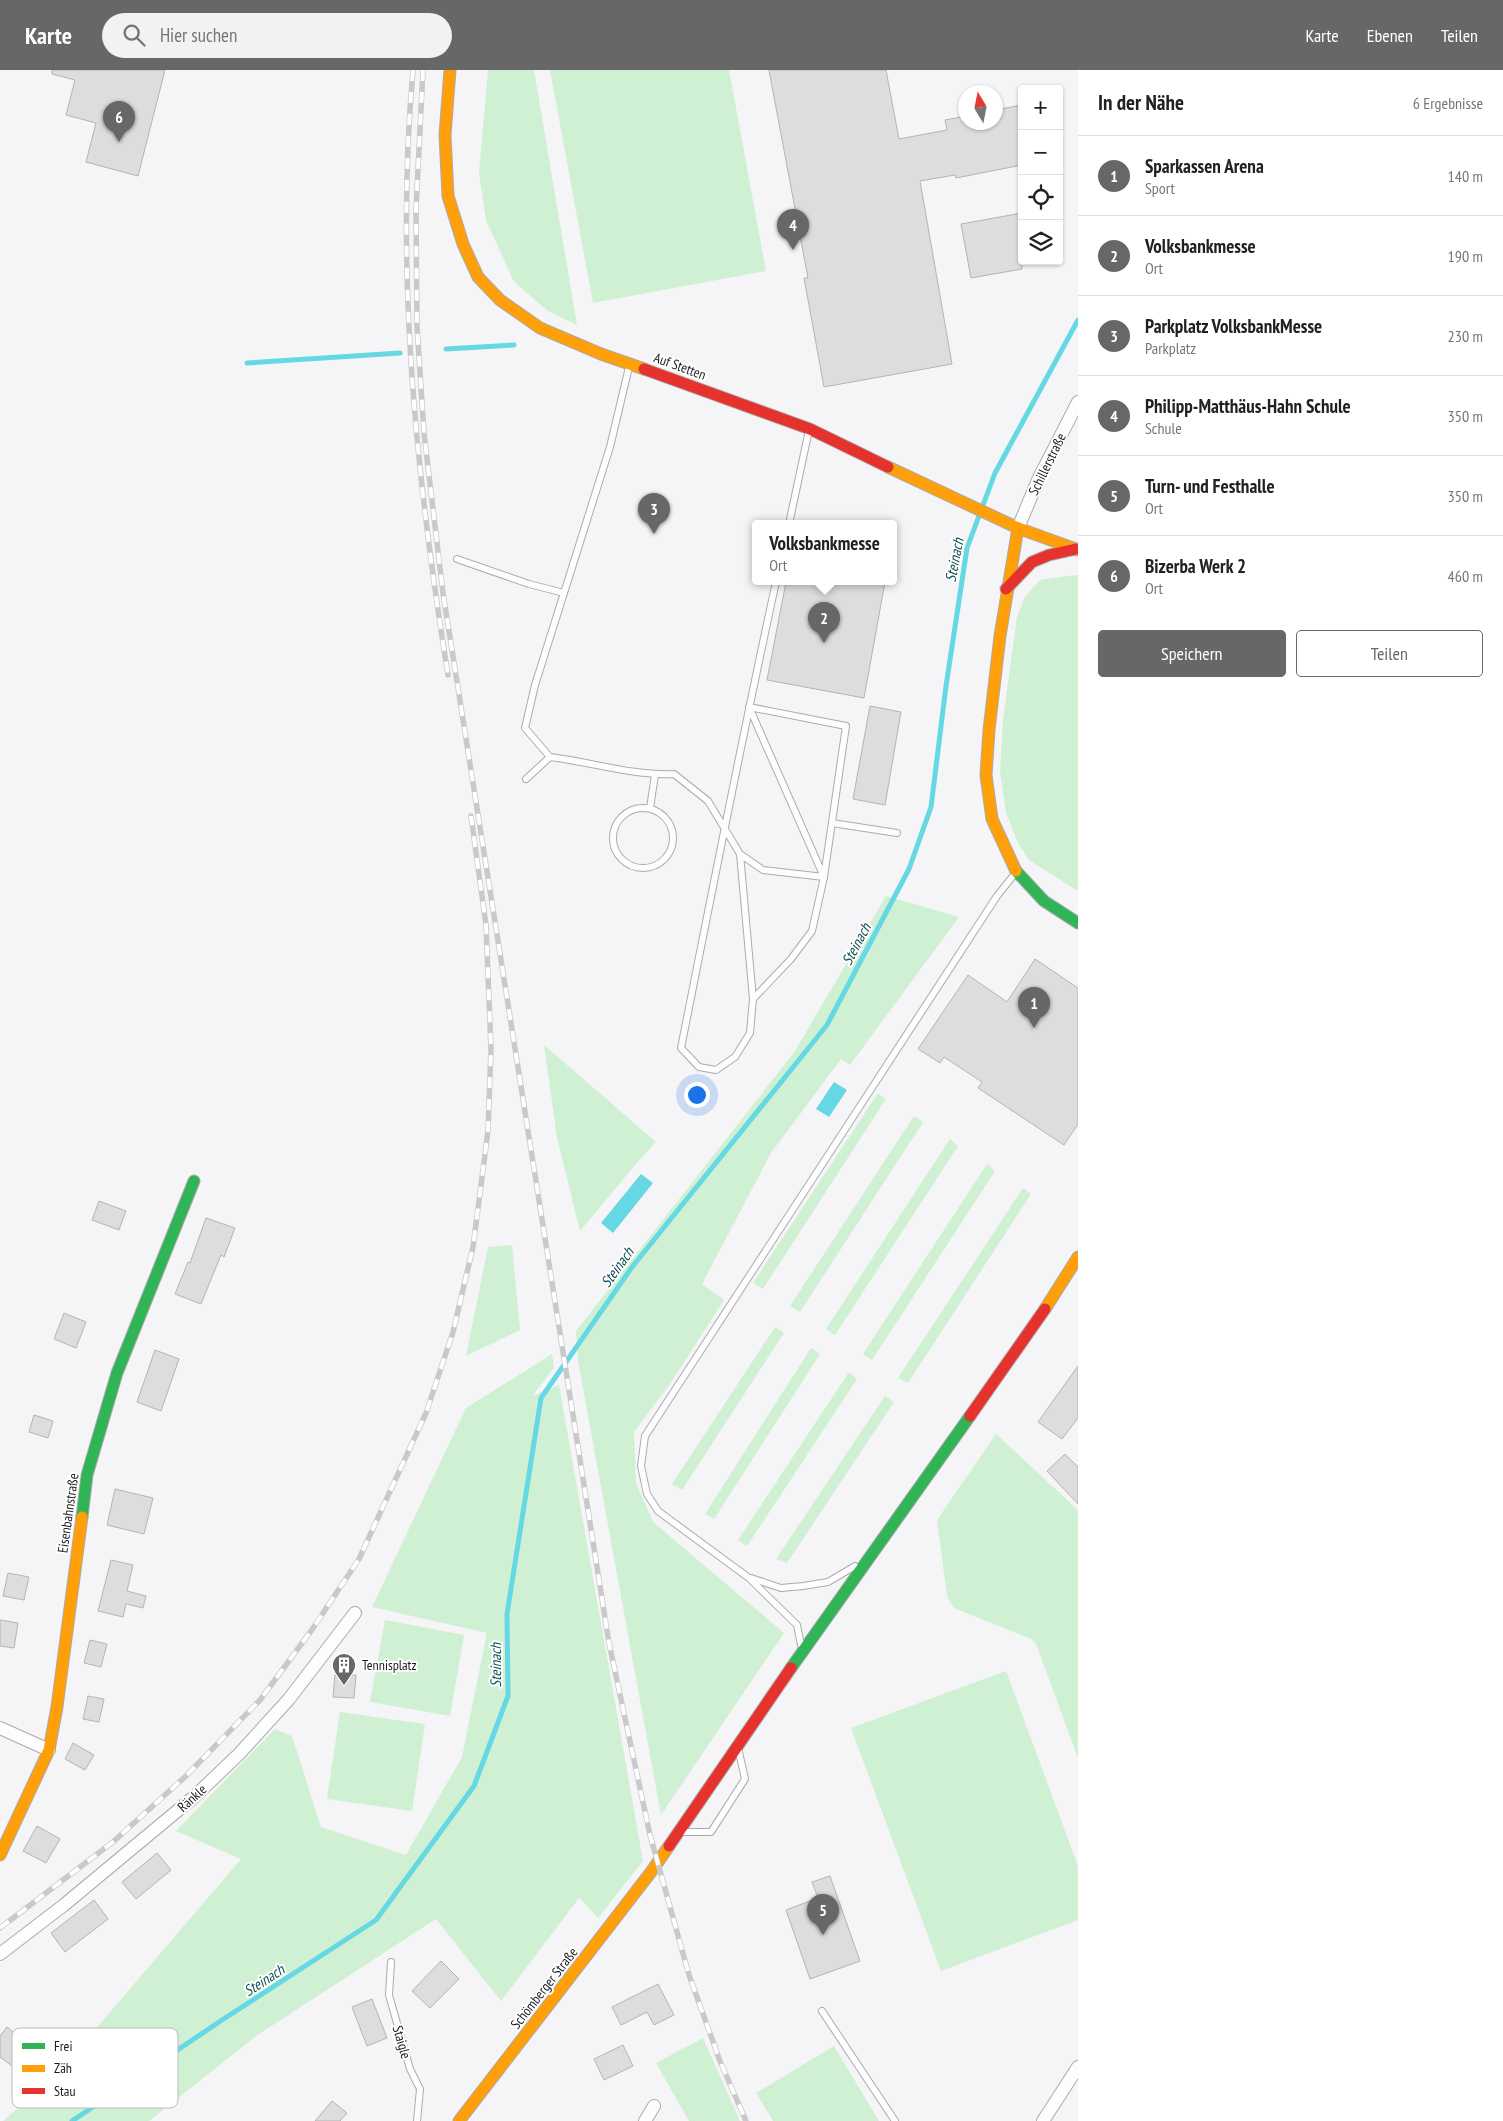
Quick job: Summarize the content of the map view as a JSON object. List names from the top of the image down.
{
  "streets": {
    "main road": ["Auf Stetten", "Eisenbahnstraße", "Schömberger Straße"],
    "street": ["Schillerstraße", "Ränkle"],
    "lane": ["Staigle"]
  },
  "crossings": [
    ["Auf Stetten", "Schillerstraße"]
  ],
  "water": ["Steinach"],
  "places": {
    "building": ["Tennisplatz"]
  },
  "legend": ["Frei", "Zäh", "Stau"],
  "north": "top",
  "page": {
    "header": "Karte",
    "search": "Hier suchen",
    "nav": ["Karte", "Ebenen", "Teilen"],
    "heading": ["In der Nähe", "6 Ergebnisse"],
    "map_buttons": ["+", "−"],
    "pins": [
      "6",
      "4",
      "3",
      "2",
      "1",
      "5"
    ],
    "list": [
      {
        "mark": "1",
        "name": "Sparkassen Arena",
        "note": "Sport",
        "value": "140 m"
      },
      {
        "mark": "2",
        "name": "Volksbankmesse",
        "note": "Ort",
        "value": "190 m"
      },
      {
        "mark": "3",
        "name": "Parkplatz VolksbankMesse",
        "note": "Parkplatz",
        "value": "230 m"
      },
      {
        "mark": "4",
        "name": "Philipp-Matthäus-Hahn Schule",
        "note": "Schule",
        "value": "350 m"
      },
      {
        "mark": "5",
        "name": "Turn- und Festhalle",
        "note": "Ort",
        "value": "350 m"
      },
      {
        "mark": "6",
        "name": "Bizerba Werk 2",
        "note": "Ort",
        "value": "460 m"
      }
    ],
    "popup": ["Volksbankmesse", "Ort"],
    "buttons": ["Speichern", "Teilen"]
  }
}
